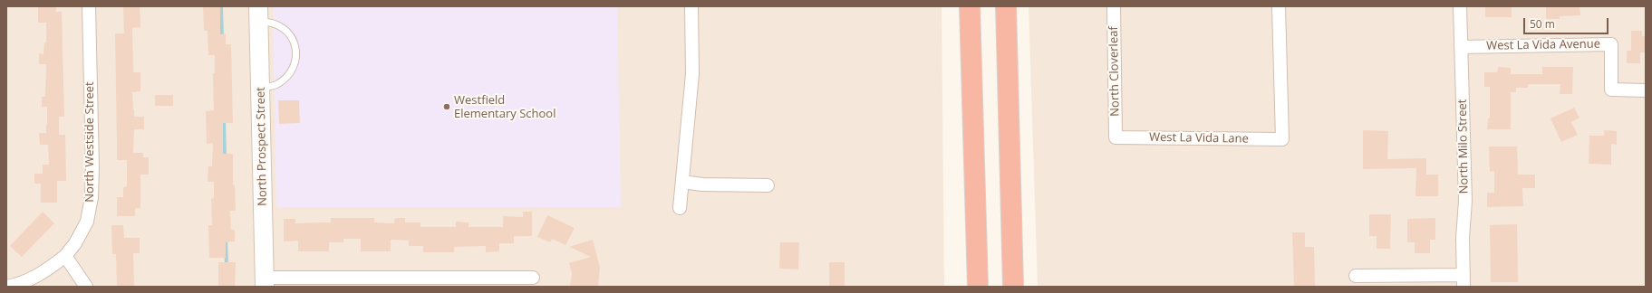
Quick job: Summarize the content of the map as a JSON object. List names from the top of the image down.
{
  "streets": {
    "street": [
      "West La Vida Avenue",
      "North Cloverleaf",
      "West La Vida Lane",
      "North Westside Street",
      "North Prospect Street",
      "North Milo Street"
    ]
  },
  "crossings": [
    ["West La Vida Avenue", "North Milo Street"],
    ["North Cloverleaf", "West La Vida Lane"]
  ],
  "places": ["Westfield Elementary School"],
  "scale_bar": "50 m"
}
